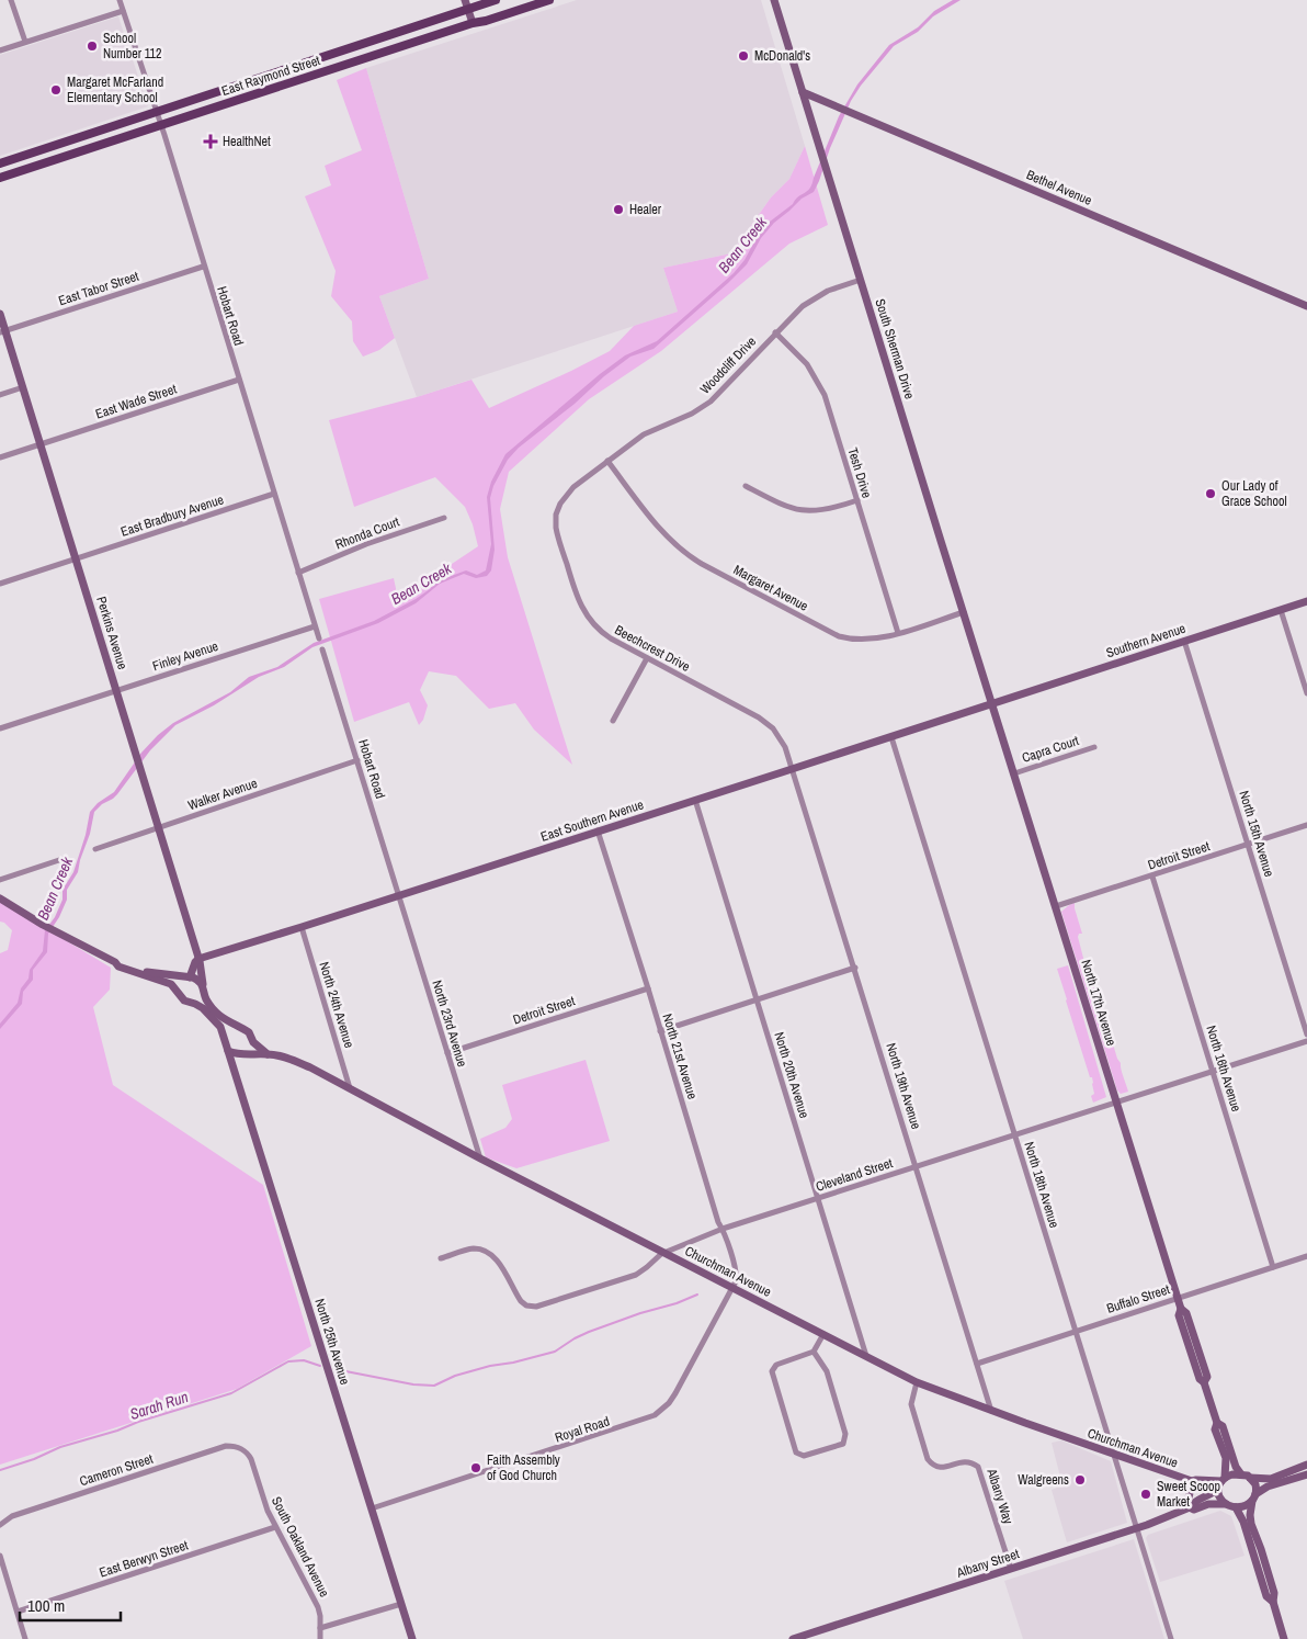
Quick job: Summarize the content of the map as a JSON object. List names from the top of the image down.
{
  "streets": {
    "main road": [
      "East Raymond Street",
      "Bethel Avenue",
      "South Sherman Drive",
      "Perkins Avenue",
      "Southern Avenue",
      "East Southern Avenue",
      "North 17th Avenue",
      "Churchman Avenue",
      "North 25th Avenue",
      "Albany Street"
    ],
    "street": [
      "East Tabor Street",
      "Hobart Road",
      "Woodcliff Drive",
      "East Wade Street",
      "Tesh Drive",
      "East Bradbury Avenue",
      "Rhonda Court",
      "Margaret Avenue",
      "Beechcrest Drive",
      "Finley Avenue",
      "Capra Court",
      "Walker Avenue",
      "North 15th Avenue",
      "Detroit Street",
      "North 24th Avenue",
      "North 23rd Avenue",
      "North 21st Avenue",
      "North 16th Avenue",
      "North 20th Avenue",
      "North 19th Avenue",
      "Cleveland Street",
      "North 18th Avenue",
      "Buffalo Street",
      "Royal Road",
      "Cameron Street",
      "Albany Way",
      "South Oakland Avenue",
      "East Berwyn Street"
    ]
  },
  "crossings": [
    ["East Raymond Street", "Hobart Road"],
    ["Bethel Avenue", "South Sherman Drive"],
    ["East Tabor Street", "Hobart Road"],
    ["East Tabor Street", "Perkins Avenue"],
    ["Hobart Road", "East Wade Street"],
    ["Hobart Road", "East Bradbury Avenue"],
    ["Hobart Road", "Rhonda Court"],
    ["Hobart Road", "Finley Avenue"],
    ["Hobart Road", "Walker Avenue"],
    ["Hobart Road", "East Southern Avenue"],
    ["Hobart Road", "North 23rd Avenue"],
    ["South Sherman Drive", "Woodcliff Drive"],
    ["South Sherman Drive", "Margaret Avenue"],
    ["South Sherman Drive", "Southern Avenue"],
    ["South Sherman Drive", "East Southern Avenue"],
    ["South Sherman Drive", "North 17th Avenue"],
    ["Woodcliff Drive", "Tesh Drive"],
    ["Woodcliff Drive", "Margaret Avenue"],
    ["Woodcliff Drive", "Beechcrest Drive"],
    ["East Wade Street", "Perkins Avenue"],
    ["Tesh Drive", "Margaret Avenue"],
    ["East Bradbury Avenue", "Perkins Avenue"],
    ["Perkins Avenue", "Finley Avenue"],
    ["Perkins Avenue", "Walker Avenue"],
    ["Perkins Avenue", "East Southern Avenue"],
    ["Perkins Avenue", "Churchman Avenue"],
    ["Southern Avenue", "East Southern Avenue"],
    ["Southern Avenue", "North 15th Avenue"],
    ["Southern Avenue", "North 17th Avenue"],
    ["Beechcrest Drive", "East Southern Avenue"],
    ["Beechcrest Drive", "North 19th Avenue"],
    ["Capra Court", "North 17th Avenue"],
    ["East Southern Avenue", "North 17th Avenue"],
    ["East Southern Avenue", "North 24th Avenue"],
    ["East Southern Avenue", "North 23rd Avenue"],
    ["East Southern Avenue", "North 21st Avenue"],
    ["East Southern Avenue", "North 20th Avenue"],
    ["East Southern Avenue", "North 19th Avenue"],
    ["East Southern Avenue", "North 18th Avenue"],
    ["North 15th Avenue", "Detroit Street"],
    ["Detroit Street", "North 17th Avenue"],
    ["Detroit Street", "North 23rd Avenue"],
    ["Detroit Street", "North 21st Avenue"],
    ["Detroit Street", "North 16th Avenue"],
    ["North 17th Avenue", "Cleveland Street"],
    ["North 17th Avenue", "Churchman Avenue"],
    ["North 17th Avenue", "Buffalo Street"],
    ["North 17th Avenue", "Albany Street"],
    ["North 24th Avenue", "Churchman Avenue"],
    ["North 23rd Avenue", "Churchman Avenue"],
    ["North 21st Avenue", "Cleveland Street"],
    ["North 21st Avenue", "Churchman Avenue"],
    ["North 21st Avenue", "Royal Road"],
    ["North 16th Avenue", "Cleveland Street"],
    ["North 16th Avenue", "Buffalo Street"],
    ["North 20th Avenue", "Cleveland Street"],
    ["North 20th Avenue", "Churchman Avenue"],
    ["North 19th Avenue", "Cleveland Street"],
    ["North 19th Avenue", "Churchman Avenue"],
    ["North 19th Avenue", "Buffalo Street"],
    ["Cleveland Street", "North 18th Avenue"],
    ["Cleveland Street", "Churchman Avenue"],
    ["North 18th Avenue", "Churchman Avenue"],
    ["North 18th Avenue", "Buffalo Street"],
    ["North 18th Avenue", "Albany Street"],
    ["Churchman Avenue", "North 25th Avenue"],
    ["Churchman Avenue", "Royal Road"],
    ["Churchman Avenue", "Albany Way"],
    ["Churchman Avenue", "Albany Street"],
    ["North 25th Avenue", "Royal Road"],
    ["Cameron Street", "South Oakland Avenue"],
    ["Albany Way", "Albany Street"],
    ["South Oakland Avenue", "East Berwyn Street"]
  ],
  "water": ["Bean Creek", "Sarah Run"],
  "places": {
    "other": [
      "School Number 112",
      "McDonald's",
      "Margaret McFarland Elementary School",
      "Healer",
      "Our Lady of Grace School",
      "Faith Assembly of God Church",
      "Walgreens",
      "Sweet Scoop Market"
    ],
    "health": ["HealthNet"]
  },
  "scale_bar": "100 m"
}
